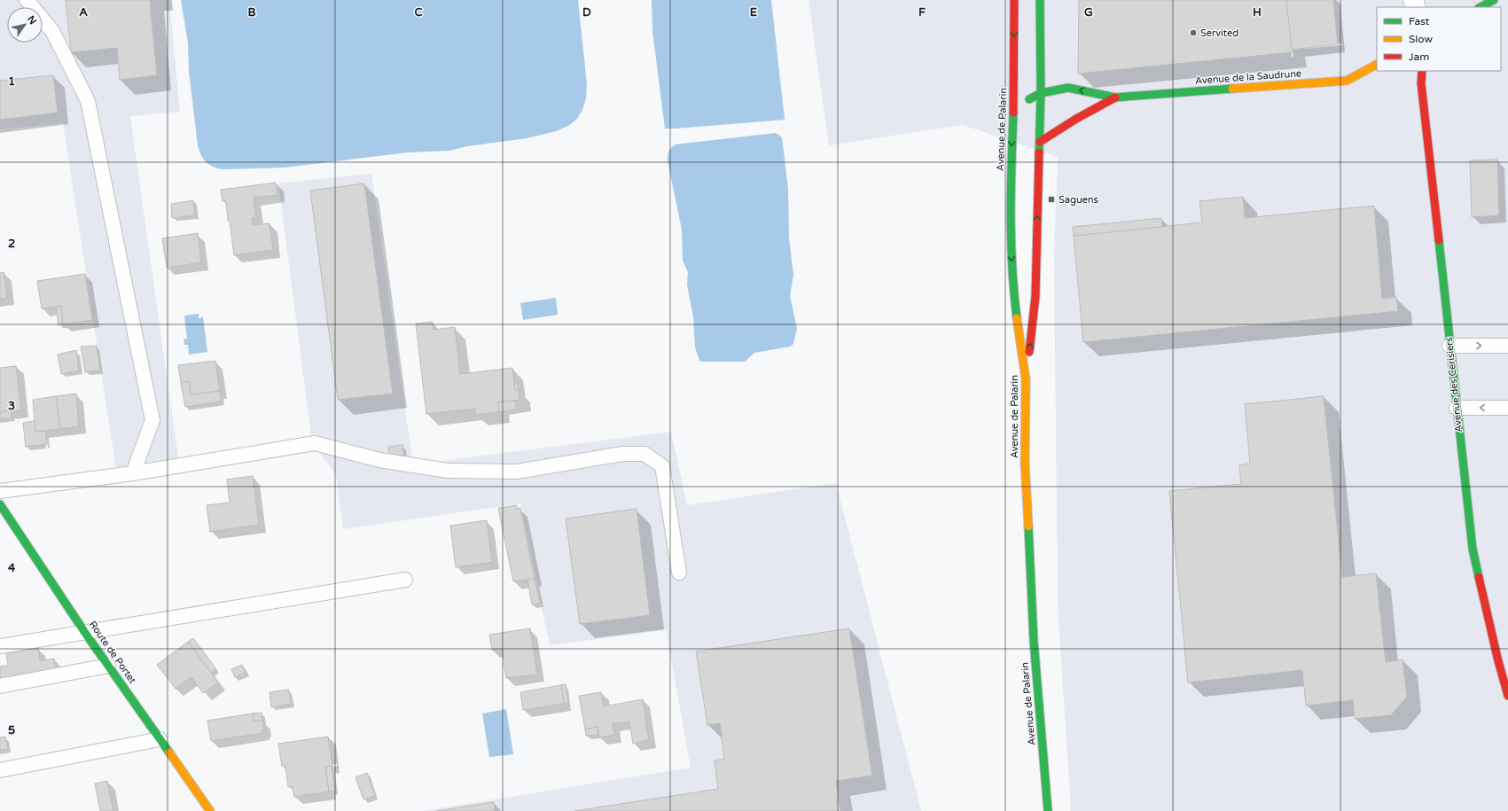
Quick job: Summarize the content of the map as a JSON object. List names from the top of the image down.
{
  "streets": {
    "street": [
      "Avenue de la Saudrune",
      "Avenue de Palarin",
      "Avenue des Cerisiers",
      "Route de Portet"
    ]
  },
  "crossings": [
    ["Avenue de la Saudrune", "Avenue de Palarin"]
  ],
  "places": {
    "other": ["Servited"],
    "transit": ["Saguens"]
  },
  "legend": ["Fast", "Slow", "Jam"],
  "north": "top right",
  "grid": {
    "columns": [
      "A",
      "B",
      "C",
      "D",
      "E",
      "F",
      "G",
      "H"
    ],
    "rows": [
      "1",
      "2",
      "3",
      "4",
      "5"
    ]
  }
}
